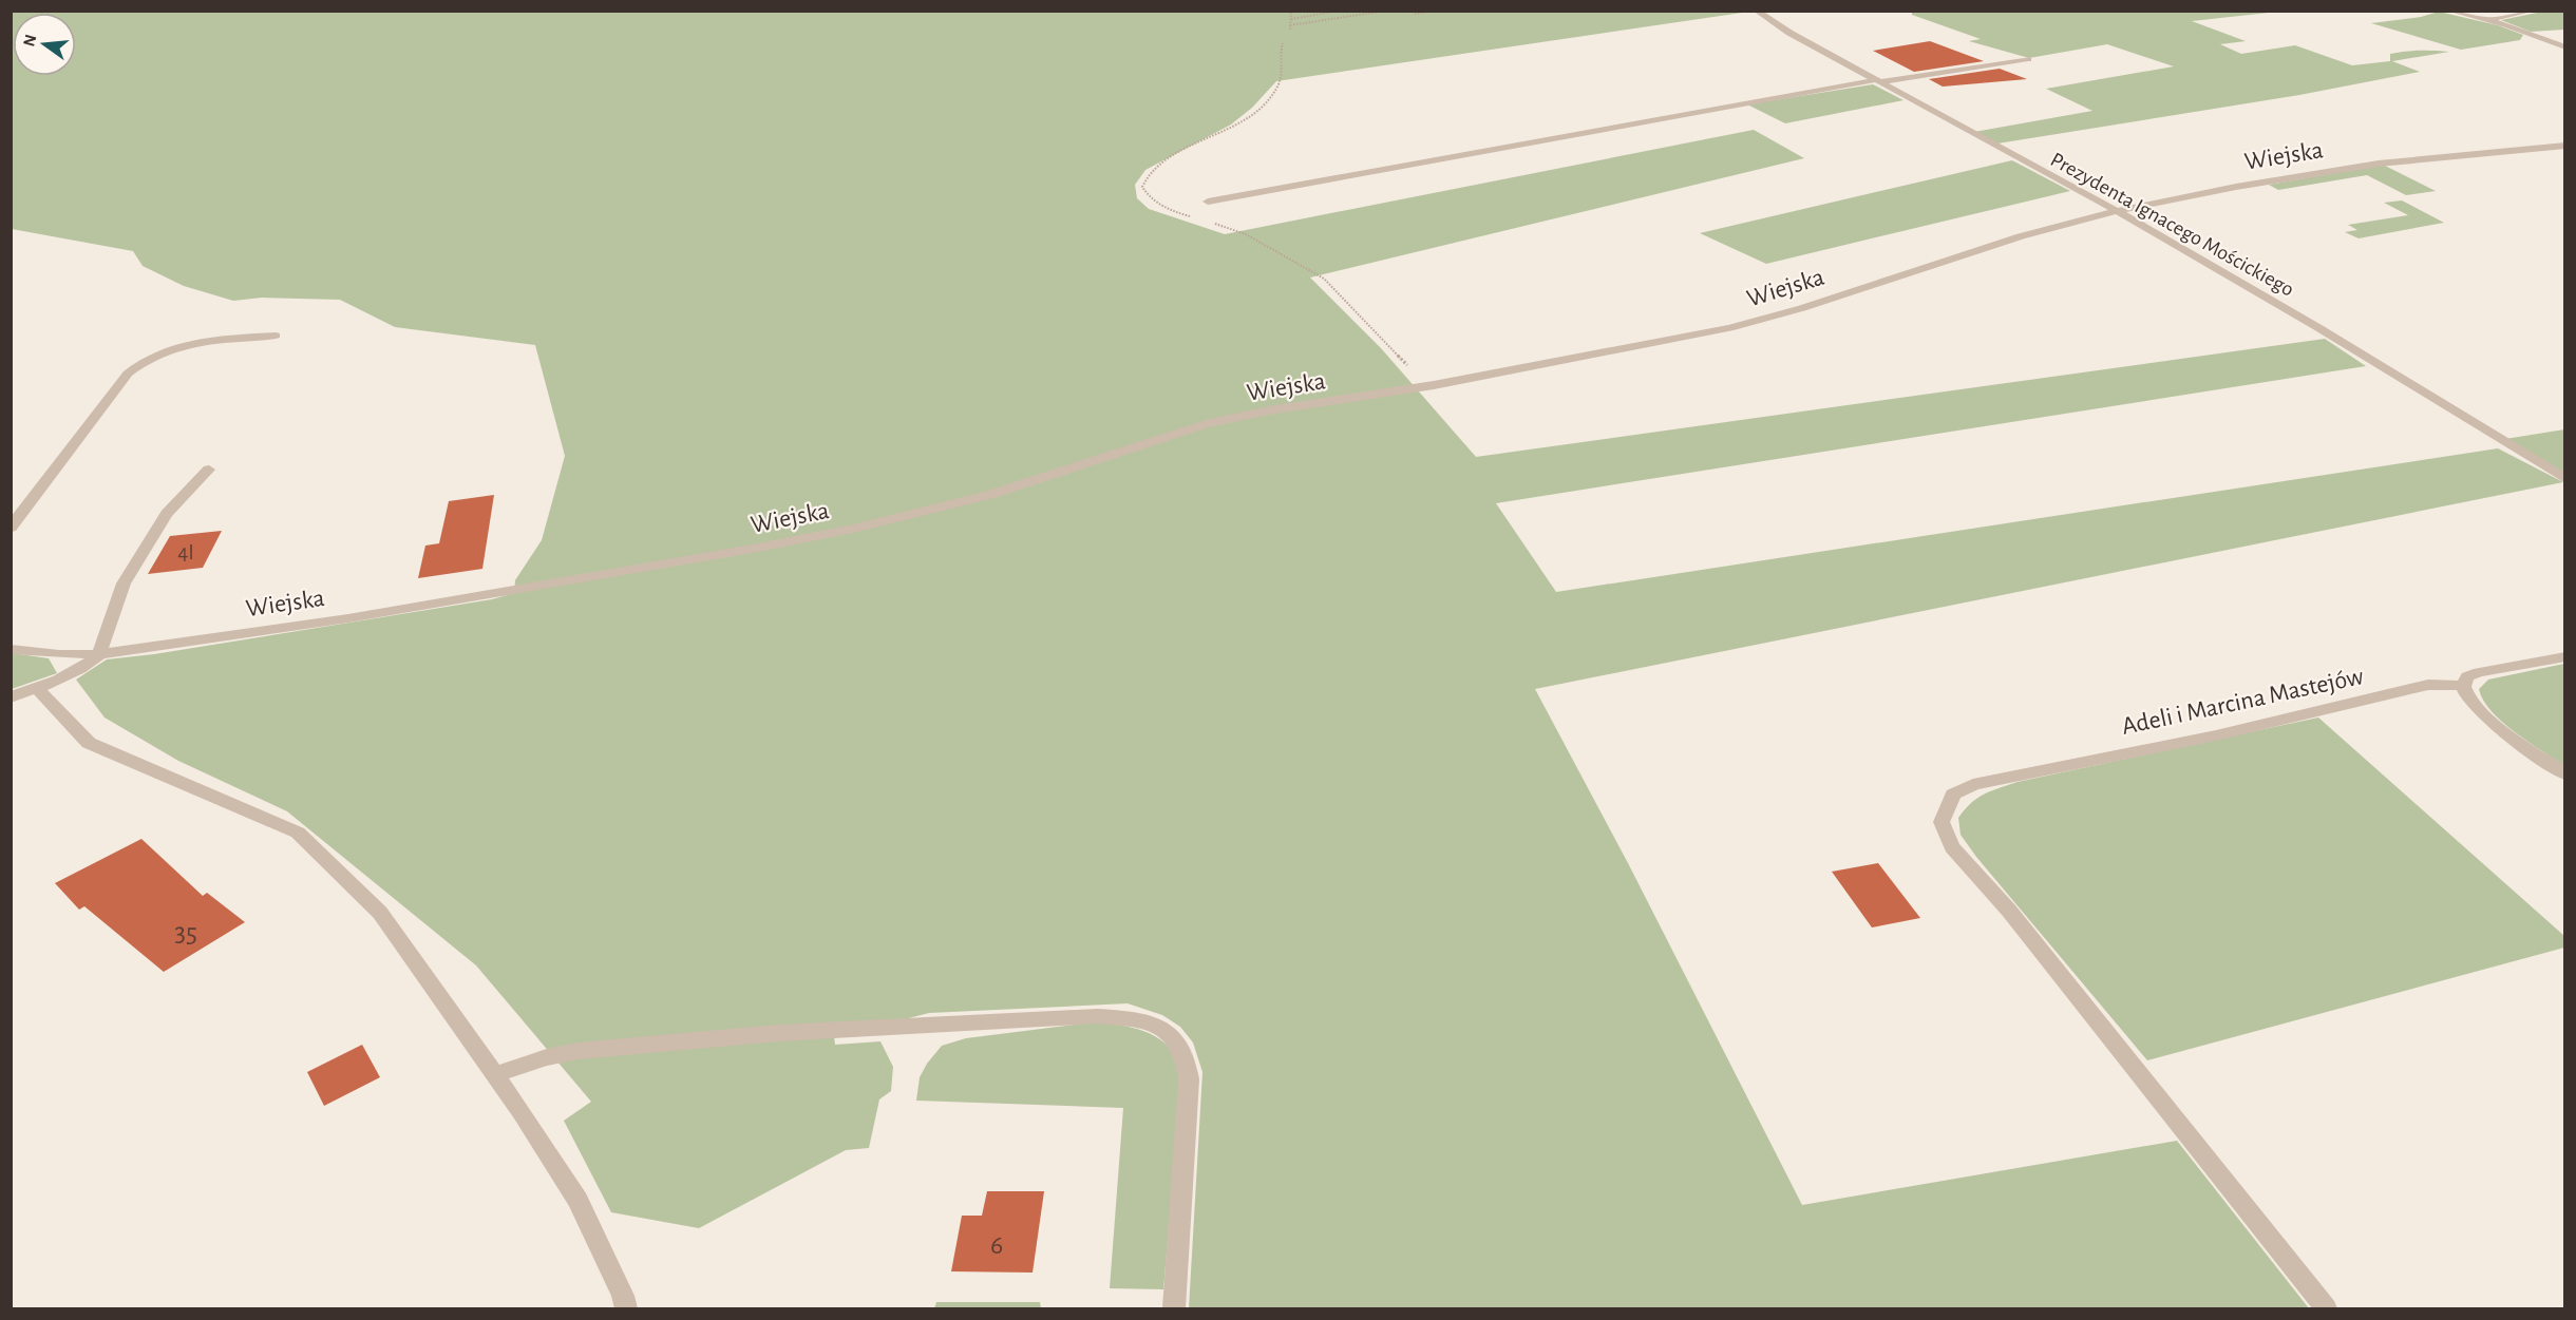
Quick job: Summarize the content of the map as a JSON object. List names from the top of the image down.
{
  "streets": {
    "street": ["Wiejska", "Prezydenta Ignacego Mościckiego", "Adeli i Marcina Mastejów"]
  },
  "crossings": [
    ["Wiejska", "Prezydenta Ignacego Mościckiego"]
  ],
  "house_numbers": ["4I", "35", "6"],
  "north": "left"
}
